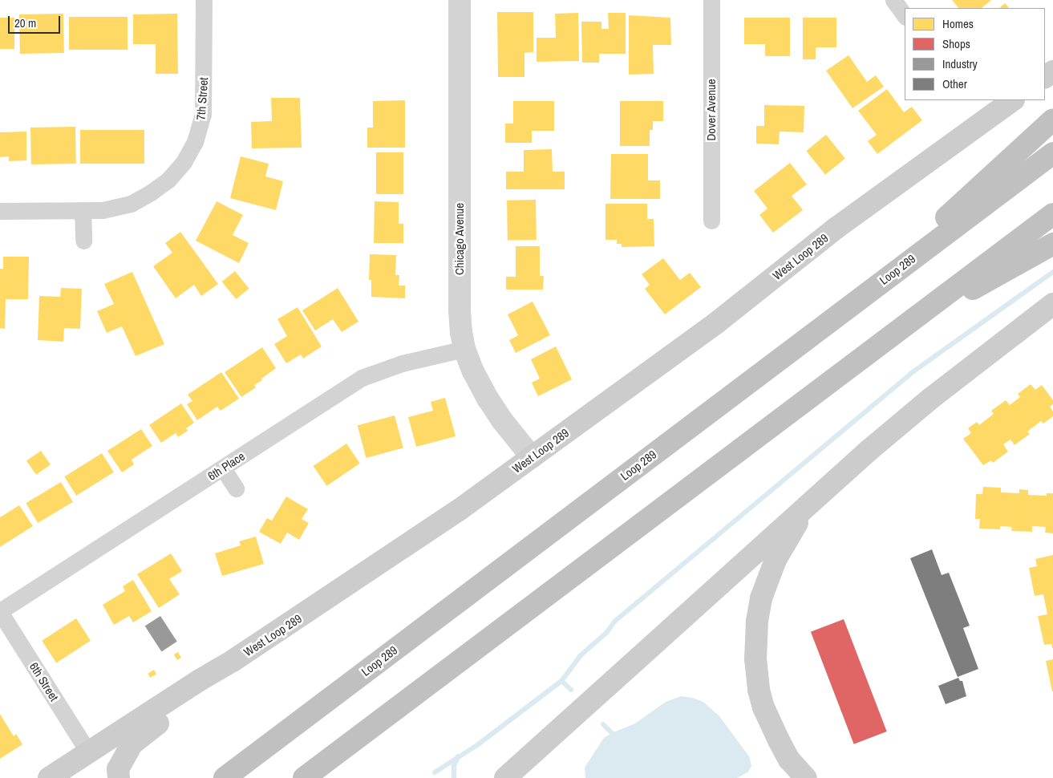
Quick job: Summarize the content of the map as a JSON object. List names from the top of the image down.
{
  "streets": {
    "highway": ["Loop 289"],
    "main road": ["West Loop 289"],
    "street": [
      "7th Street",
      "Dover Avenue",
      "Chicago Avenue",
      "6th Place",
      "6th Street"
    ]
  },
  "crossings": [
    ["Chicago Avenue", "West Loop 289"],
    ["Chicago Avenue", "6th Place"],
    ["West Loop 289", "6th Street"],
    ["6th Place", "6th Street"]
  ],
  "legend": [
    "Homes",
    "Shops",
    "Industry",
    "Other"
  ],
  "scale_bar": "20 m"
}
